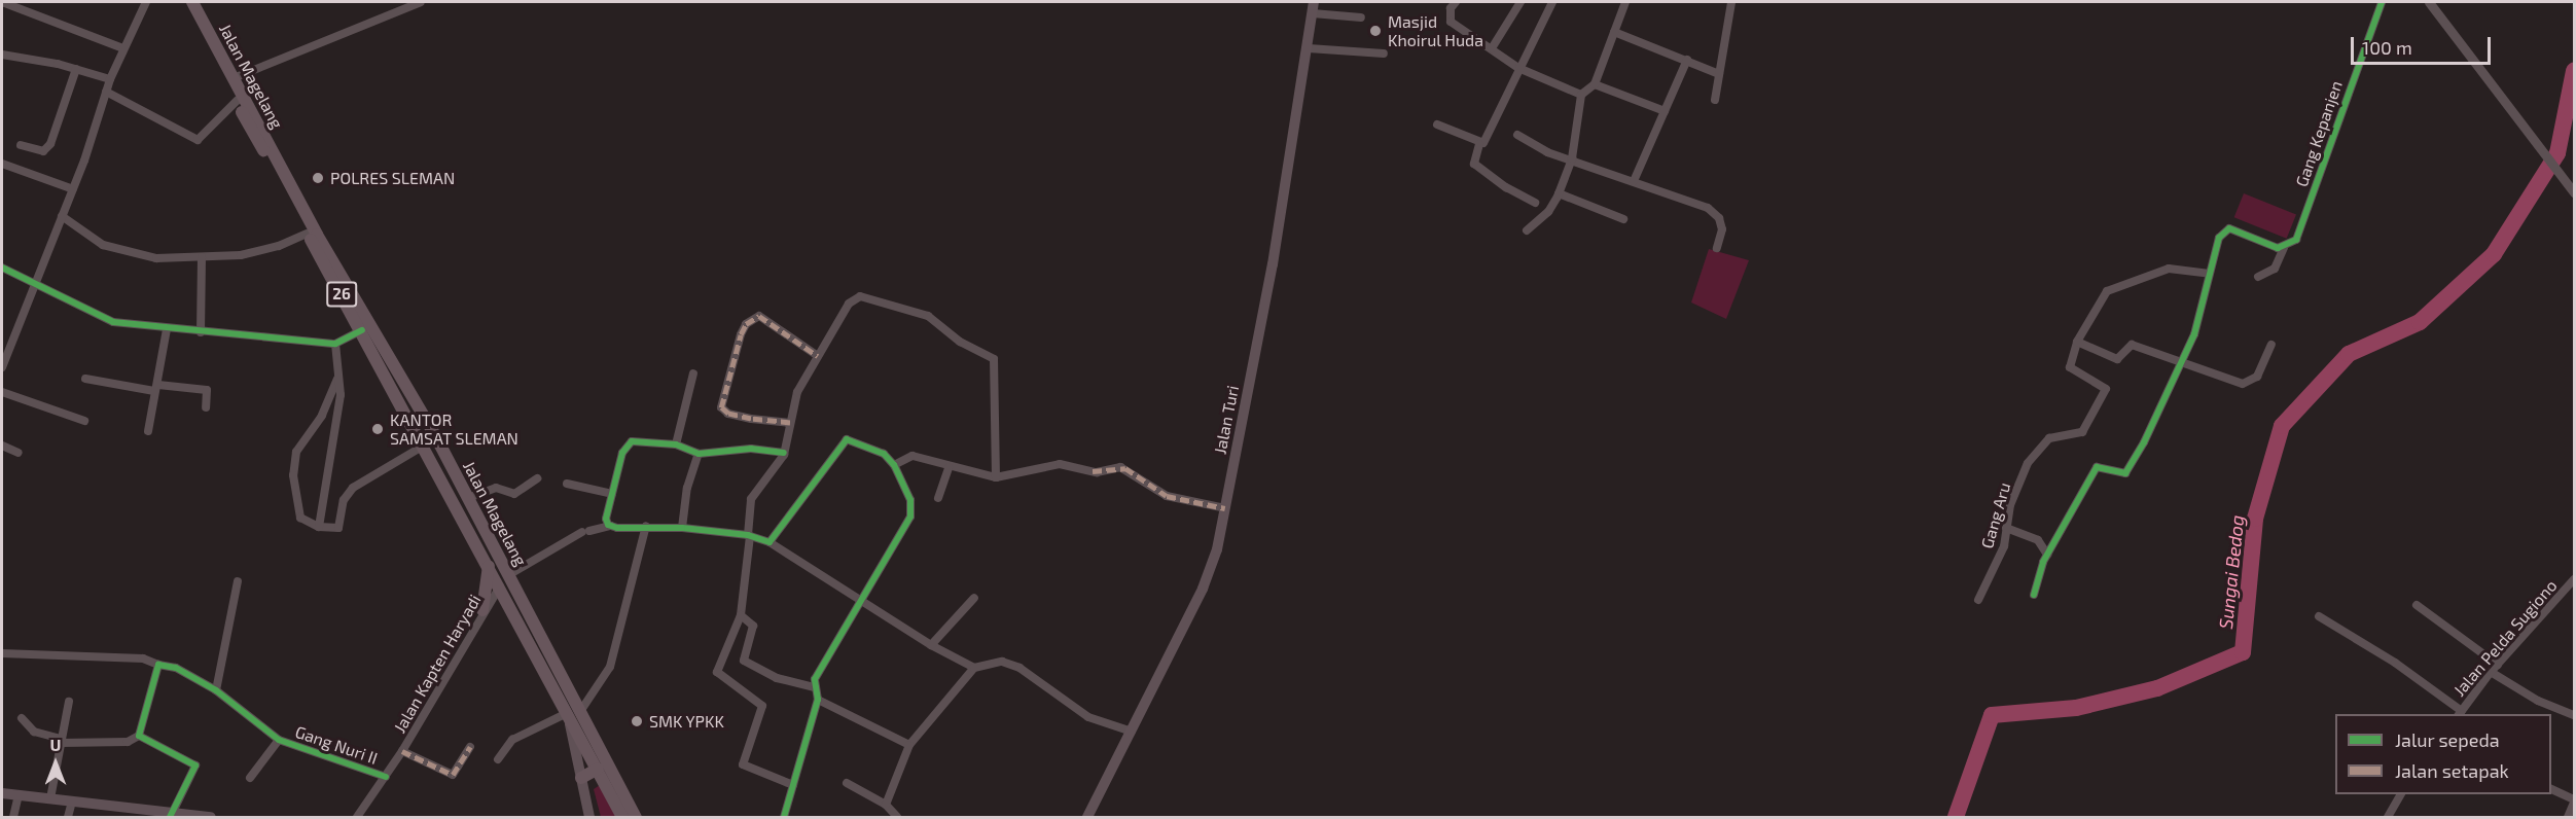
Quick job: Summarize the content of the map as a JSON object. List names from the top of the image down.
{
  "streets": {
    "highway": ["Jalan Magelang", "26"],
    "main road": ["Jalan Turi"],
    "street": [
      "Gang Kepanjen",
      "Gang Aru",
      "Jalan Pelda Sugiono",
      "Jalan Kapten Haryadi",
      "Gang Nuri II"
    ]
  },
  "crossings": [
    ["Jalan Magelang", "Jalan Kapten Haryadi"],
    ["Jalan Kapten Haryadi", "Gang Nuri II"]
  ],
  "water": ["Sungai Bedog"],
  "places": [
    "Masjid Khoirul Huda",
    "POLRES SLEMAN",
    "KANTOR SAMSAT SLEMAN",
    "SMK YPKK"
  ],
  "legend": ["Jalur sepeda", "Jalan setapak"],
  "scale_bar": "100 m",
  "north": "top"
}
